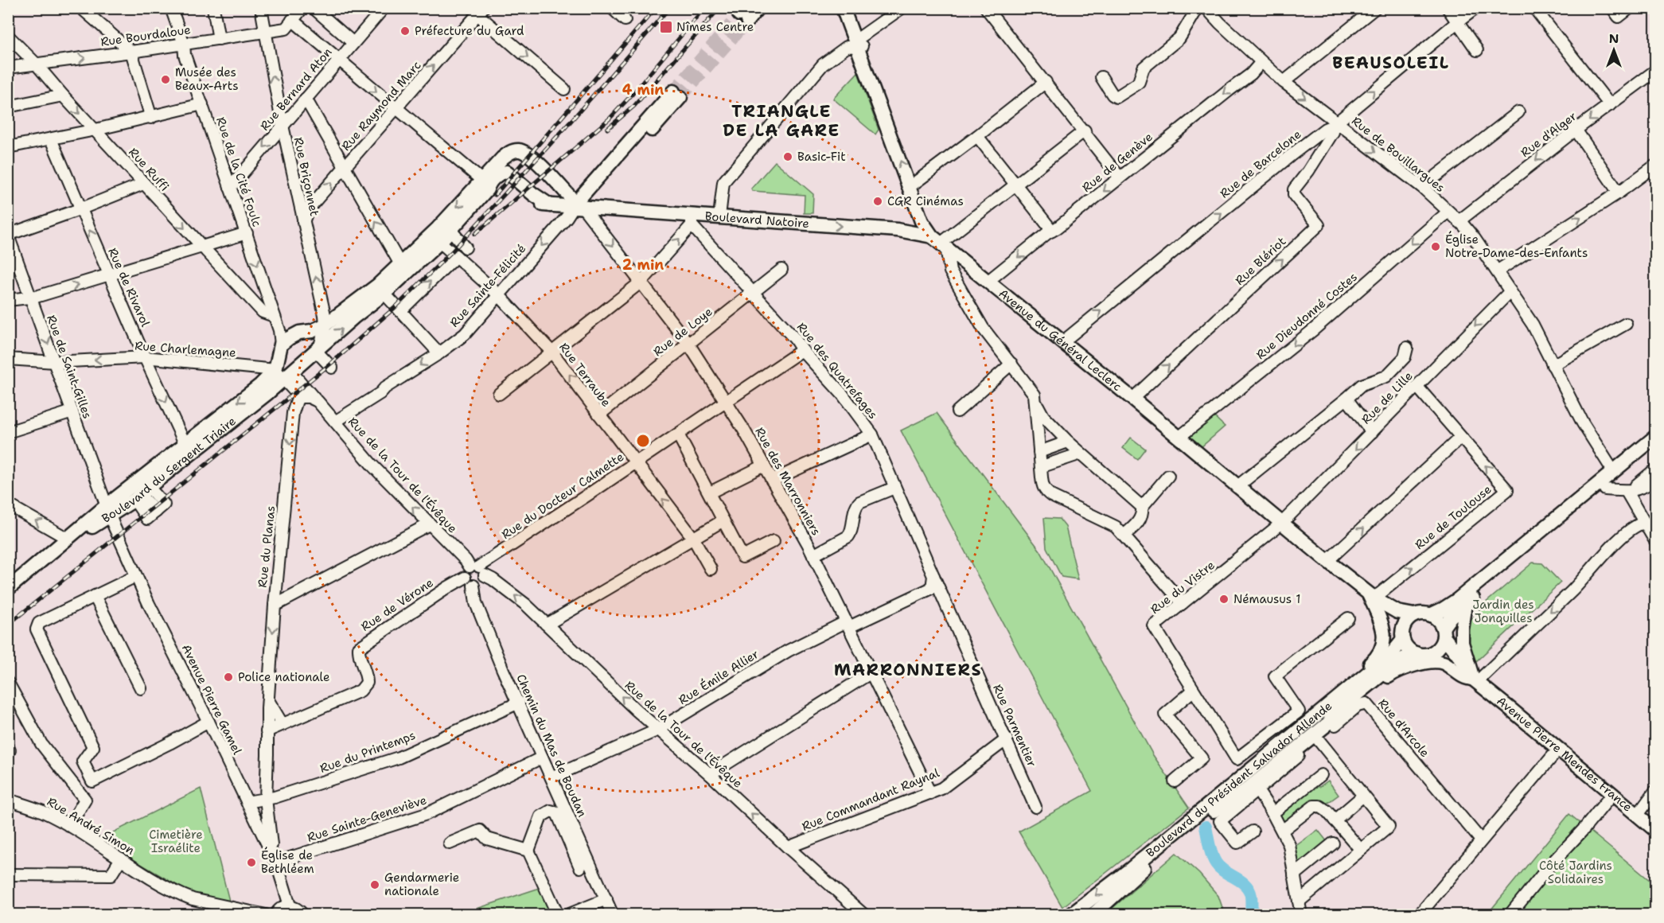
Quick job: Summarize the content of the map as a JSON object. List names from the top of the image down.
{
  "streets": {
    "main road": [
      "Boulevard Natoire",
      "Avenue du Général Leclerc",
      "Boulevard du Sergent Triaire",
      "Avenue Pierre Mendes France",
      "Boulevard du Président Salvador Allende"
    ],
    "street": [
      "Rue Bourdaloue",
      "Rue Bernard Aton",
      "Rue Raymond Marc",
      "Rue d'Alger",
      "Rue de Bouillargues",
      "Rue de Genève",
      "Rue de Barcelone",
      "Rue Ruffi",
      "Rue de la Cité Foulc",
      "Rue Briçonnet",
      "Rue Blériot",
      "Rue Sainte-Félicité",
      "Rue de Rivarol",
      "Rue Dieudonné Costes",
      "Rue de Loye",
      "Rue Charlemagne",
      "Rue de Saint-Gilles",
      "Rue des Quatrefages",
      "Rue Terraube",
      "Rue de Lille",
      "Rue de la Tour de l'Évêque",
      "Rue des Marronniers",
      "Rue du Docteur Calmette",
      "Rue de Toulouse",
      "Rue du Planas",
      "Rue du Vistre",
      "Rue de Vérone",
      "Rue Émile Allier",
      "Avenue Pierre Gamel",
      "Rue Parmentier",
      "Rue d'Arcole",
      "Chemin du Mas de Boudan",
      "Rue du Printemps",
      "Rue Commandant Raynal",
      "Rue Sainte-Geneviève",
      "Rue André Simon"
    ]
  },
  "crossings": [
    ["Rue Bourdaloue", "Rue Ruffi"],
    ["Rue Bourdaloue", "Rue de la Cité Foulc"],
    ["Rue Bourdaloue", "Rue Briçonnet"],
    ["Rue Bernard Aton", "Rue de la Cité Foulc"],
    ["Rue Bernard Aton", "Rue Briçonnet"],
    ["Rue Raymond Marc", "Rue Briçonnet"],
    ["Rue d'Alger", "Rue de Bouillargues"],
    ["Rue de Bouillargues", "Rue de Genève"],
    ["Rue de Bouillargues", "Rue de Barcelone"],
    ["Rue de Bouillargues", "Rue Blériot"],
    ["Rue de Bouillargues", "Rue Dieudonné Costes"],
    ["Rue de Bouillargues", "Rue de Lille"],
    ["Rue de Genève", "Avenue du Général Leclerc"],
    ["Rue de Barcelone", "Rue Blériot"],
    ["Rue de Barcelone", "Avenue du Général Leclerc"],
    ["Rue Ruffi", "Rue de la Cité Foulc"],
    ["Rue de la Cité Foulc", "Boulevard du Sergent Triaire"],
    ["Rue Briçonnet", "Boulevard du Sergent Triaire"],
    ["Boulevard Natoire", "Rue Sainte-Félicité"],
    ["Boulevard Natoire", "Avenue du Général Leclerc"],
    ["Boulevard Natoire", "Rue des Quatrefages"],
    ["Boulevard Natoire", "Boulevard du Sergent Triaire"],
    ["Boulevard Natoire", "Rue des Marronniers"],
    ["Rue Blériot", "Avenue du Général Leclerc"],
    ["Rue Sainte-Félicité", "Rue Terraube"],
    ["Rue Sainte-Félicité", "Boulevard du Sergent Triaire"],
    ["Rue Sainte-Félicité", "Rue de la Tour de l'Évêque"],
    ["Rue Sainte-Félicité", "Rue des Marronniers"],
    ["Rue de Rivarol", "Rue Charlemagne"],
    ["Rue de Rivarol", "Boulevard du Sergent Triaire"],
    ["Rue Dieudonné Costes", "Avenue du Général Leclerc"],
    ["Rue de Loye", "Rue des Quatrefages"],
    ["Rue de Loye", "Rue Terraube"],
    ["Rue de Loye", "Rue des Marronniers"],
    ["Avenue du Général Leclerc", "Rue de Lille"],
    ["Avenue du Général Leclerc", "Rue de Toulouse"],
    ["Avenue du Général Leclerc", "Rue du Vistre"],
    ["Avenue du Général Leclerc", "Avenue Pierre Mendes France"],
    ["Avenue du Général Leclerc", "Boulevard du Président Salvador Allende"],
    ["Rue Charlemagne", "Rue de Saint-Gilles"],
    ["Rue Charlemagne", "Boulevard du Sergent Triaire"],
    ["Rue Charlemagne", "Rue de la Tour de l'Évêque"],
    ["Rue de Saint-Gilles", "Boulevard du Sergent Triaire"],
    ["Rue de Saint-Gilles", "Avenue Pierre Gamel"],
    ["Rue des Quatrefages", "Rue du Docteur Calmette"],
    ["Rue des Quatrefages", "Rue Parmentier"],
    ["Rue Terraube", "Boulevard du Sergent Triaire"],
    ["Rue Terraube", "Rue du Docteur Calmette"],
    ["Rue de Lille", "Rue de Toulouse"],
    ["Rue de Lille", "Rue du Vistre"],
    ["Boulevard du Sergent Triaire", "Rue de la Tour de l'Évêque"],
    ["Boulevard du Sergent Triaire", "Rue des Marronniers"],
    ["Boulevard du Sergent Triaire", "Avenue Pierre Gamel"],
    ["Rue de la Tour de l'Évêque", "Rue du Docteur Calmette"],
    ["Rue de la Tour de l'Évêque", "Rue de Vérone"],
    ["Rue de la Tour de l'Évêque", "Rue Émile Allier"],
    ["Rue de la Tour de l'Évêque", "Chemin du Mas de Boudan"],
    ["Rue de la Tour de l'Évêque", "Rue Commandant Raynal"],
    ["Rue des Marronniers", "Rue du Docteur Calmette"],
    ["Rue des Marronniers", "Rue Émile Allier"],
    ["Rue des Marronniers", "Rue Commandant Raynal"],
    ["Rue du Docteur Calmette", "Rue de Vérone"],
    ["Rue du Docteur Calmette", "Chemin du Mas de Boudan"],
    ["Rue du Planas", "Rue de Vérone"],
    ["Rue du Planas", "Avenue Pierre Gamel"],
    ["Rue du Planas", "Rue du Printemps"],
    ["Rue du Planas", "Rue Sainte-Geneviève"],
    ["Rue de Vérone", "Chemin du Mas de Boudan"],
    ["Rue Émile Allier", "Chemin du Mas de Boudan"],
    ["Avenue Pierre Gamel", "Rue du Printemps"],
    ["Avenue Pierre Gamel", "Rue Sainte-Geneviève"],
    ["Rue Parmentier", "Rue Commandant Raynal"],
    ["Chemin du Mas de Boudan", "Rue du Printemps"],
    ["Chemin du Mas de Boudan", "Rue Sainte-Geneviève"],
    ["Avenue Pierre Mendes France", "Boulevard du Président Salvador Allende"]
  ],
  "one_way": [
    "Rue Raymond Marc",
    "Rue de Barcelone",
    "Boulevard Natoire",
    "Rue Blériot",
    "Rue de la Tour de l'Évêque",
    "Rue du Planas"
  ],
  "districts": ["BEAUSOLEIL", "TRIANGLE DE LA GARE", "MARRONNIERS"],
  "parks": ["Jardin des Jonquilles", "Cimetière Israélite", "Côté Jardins Solidaires"],
  "places": {
    "transit": ["Nîmes Centre"],
    "other": [
      "Préfecture du Gard",
      "Musée des Beaux-Arts",
      "Basic-Fit",
      "CGR Cinémas",
      "Église Notre-Dame-des-Enfants",
      "Némausus 1",
      "Police nationale",
      "Église de Bethléem",
      "Gendarmerie nationale"
    ]
  },
  "north": "top",
  "rings": ["4 min", "2 min"]
}
